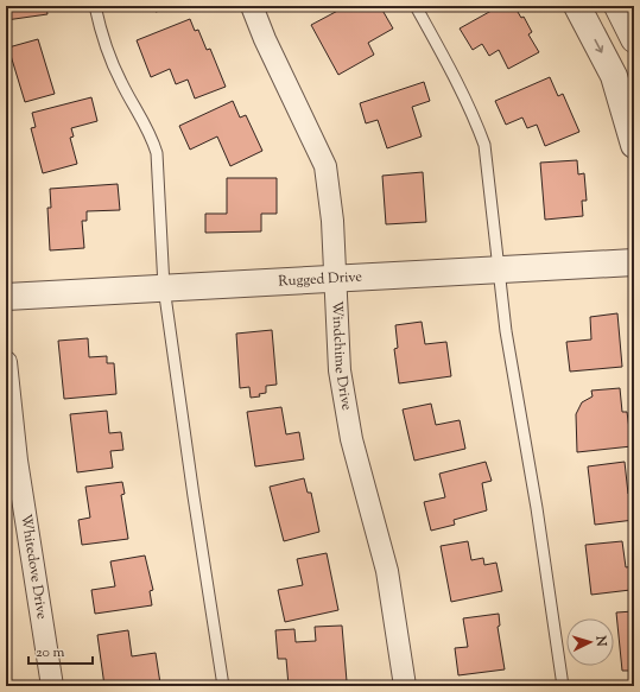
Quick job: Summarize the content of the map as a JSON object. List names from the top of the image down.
{
  "streets": {
    "street": ["Rugged Drive", "Windchime Drive", "Whitedove Drive"]
  },
  "crossings": [
    ["Rugged Drive", "Windchime Drive"]
  ],
  "scale_bar": "20 m",
  "north": "right"
}
